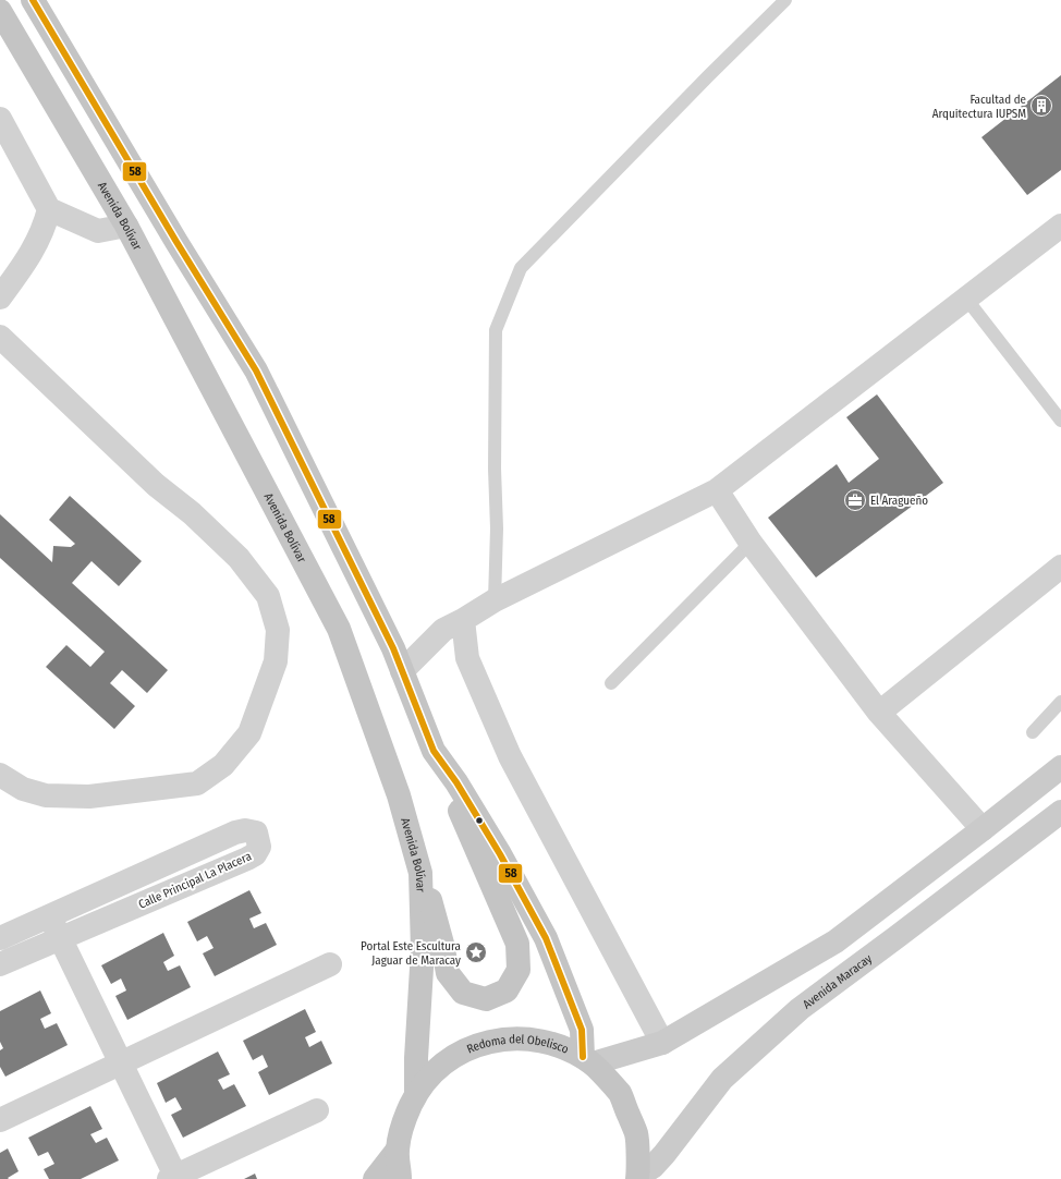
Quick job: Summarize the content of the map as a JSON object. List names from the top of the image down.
{
  "streets": {
    "main road": ["Avenida Bolívar", "Redoma del Obelisco"],
    "street": ["Calle Principal La Placera", "Avenida Maracay"]
  },
  "crossings": [
    ["Avenida Bolívar", "Redoma del Obelisco"],
    ["Avenida Maracay", "Redoma del Obelisco"]
  ],
  "places": {
    "building": ["Facultad de Arquitectura IUPSM"],
    "office": ["El Aragueño"],
    "place": ["Portal Este Escultura Jaguar de Maracay"]
  },
  "lines": ["transit line 58"]
}
